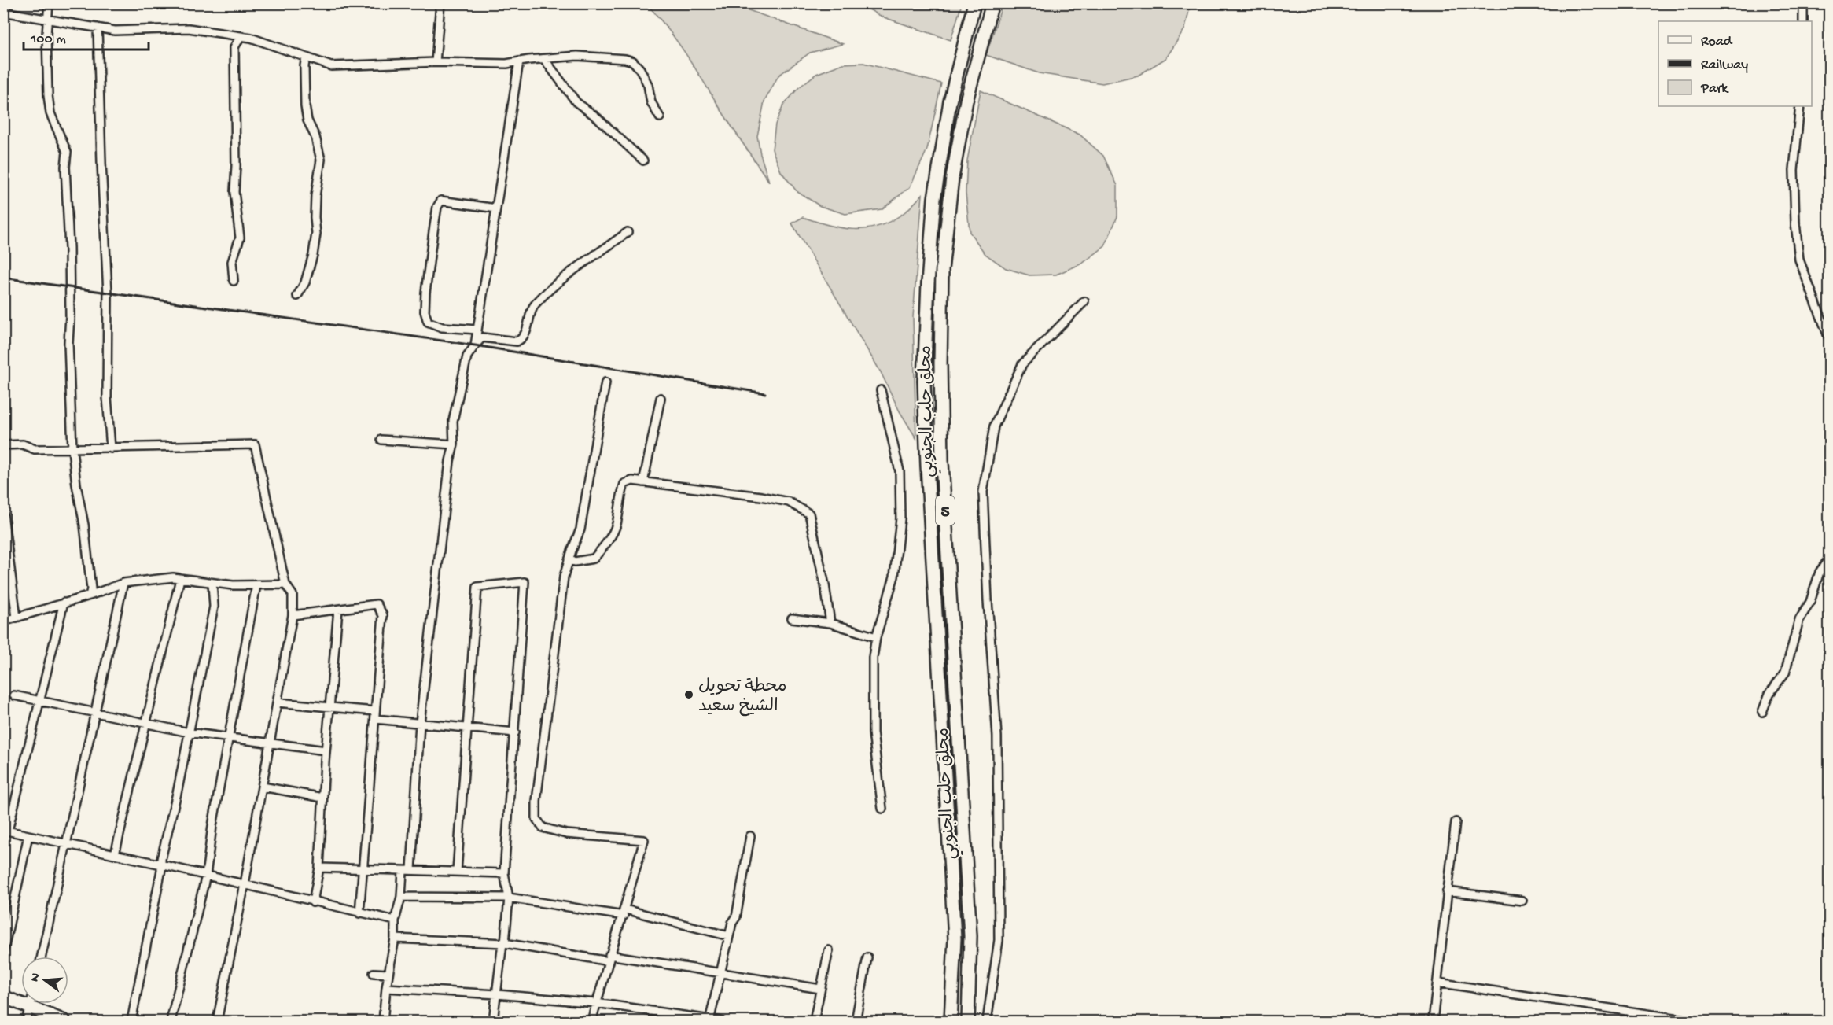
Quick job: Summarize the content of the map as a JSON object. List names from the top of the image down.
{
  "streets": {
    "main road": ["محلق حلب الجنوبي", "5"]
  },
  "places": ["محطة تحويل الشيخ سعيد"],
  "legend": ["Road", "Railway", "Park"],
  "scale_bar": "100 m",
  "north": "left"
}
